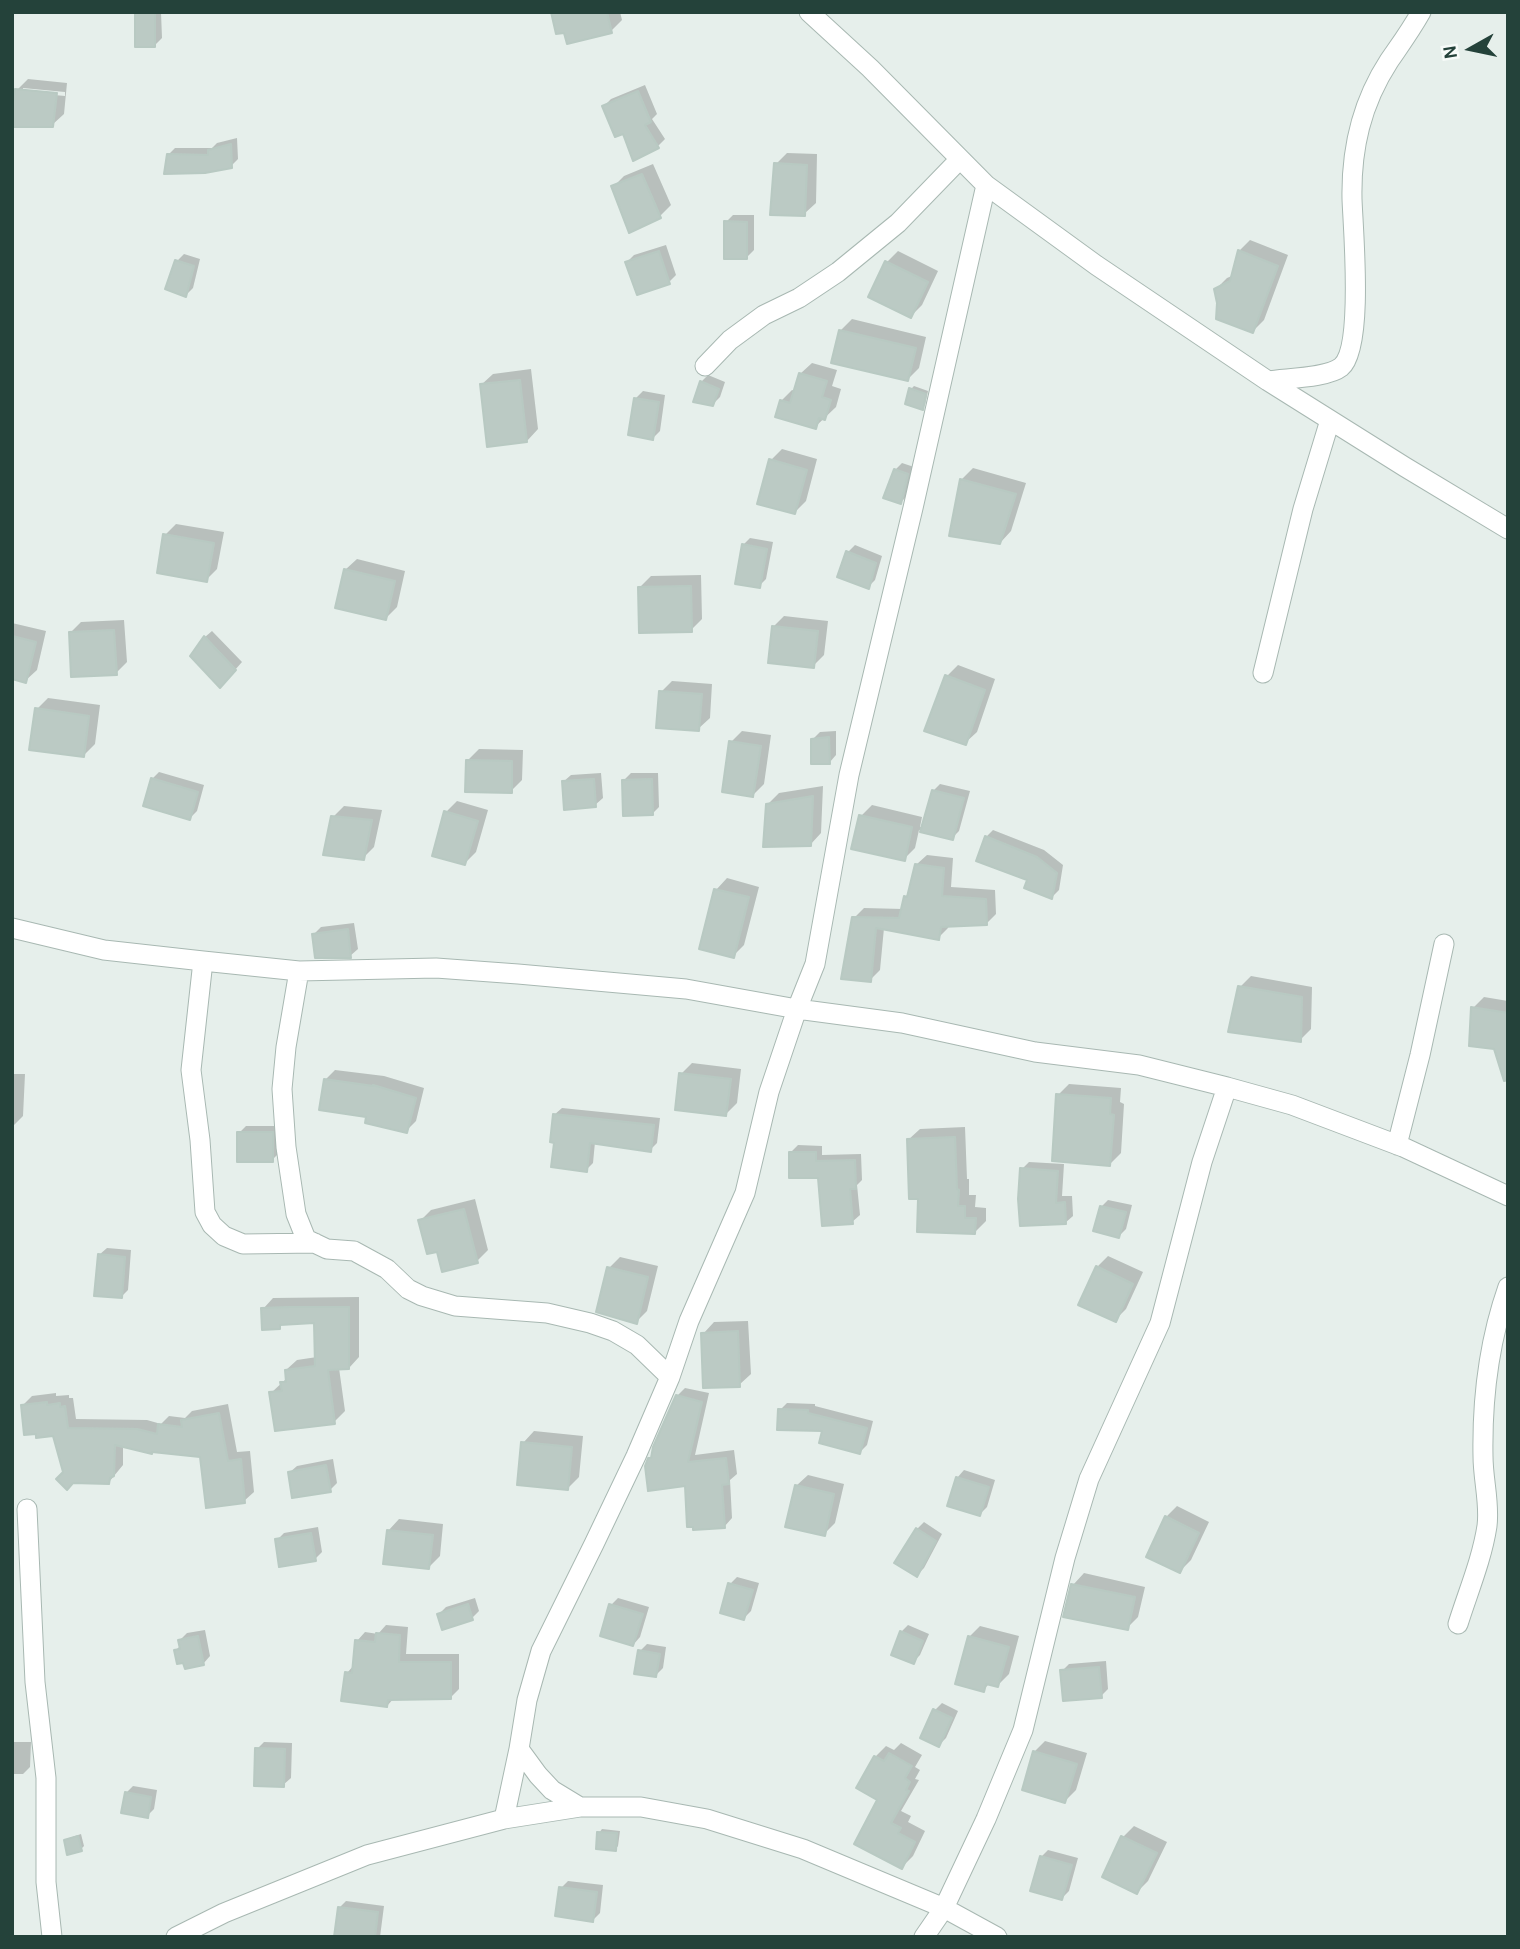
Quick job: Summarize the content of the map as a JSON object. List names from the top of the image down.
{
  "north": "left"
}
